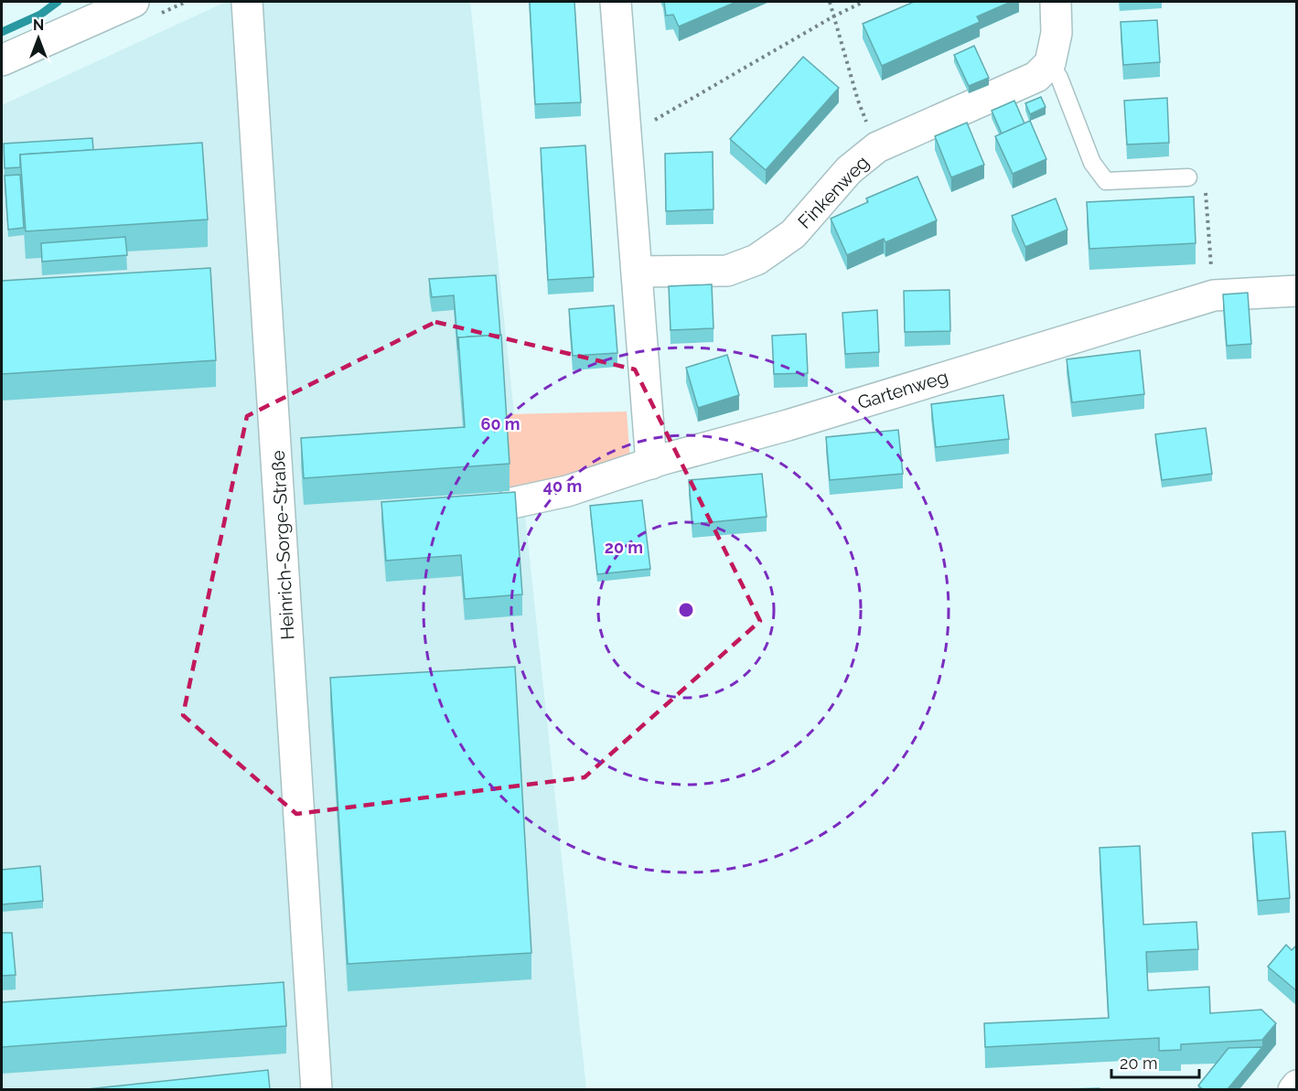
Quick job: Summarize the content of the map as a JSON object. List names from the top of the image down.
{
  "streets": {
    "street": ["Finkenweg", "Gartenweg", "Heinrich-Sorge-Straße"]
  },
  "scale_bar": "20 m",
  "north": "top",
  "rings": ["60 m", "40 m", "20 m"]
}
